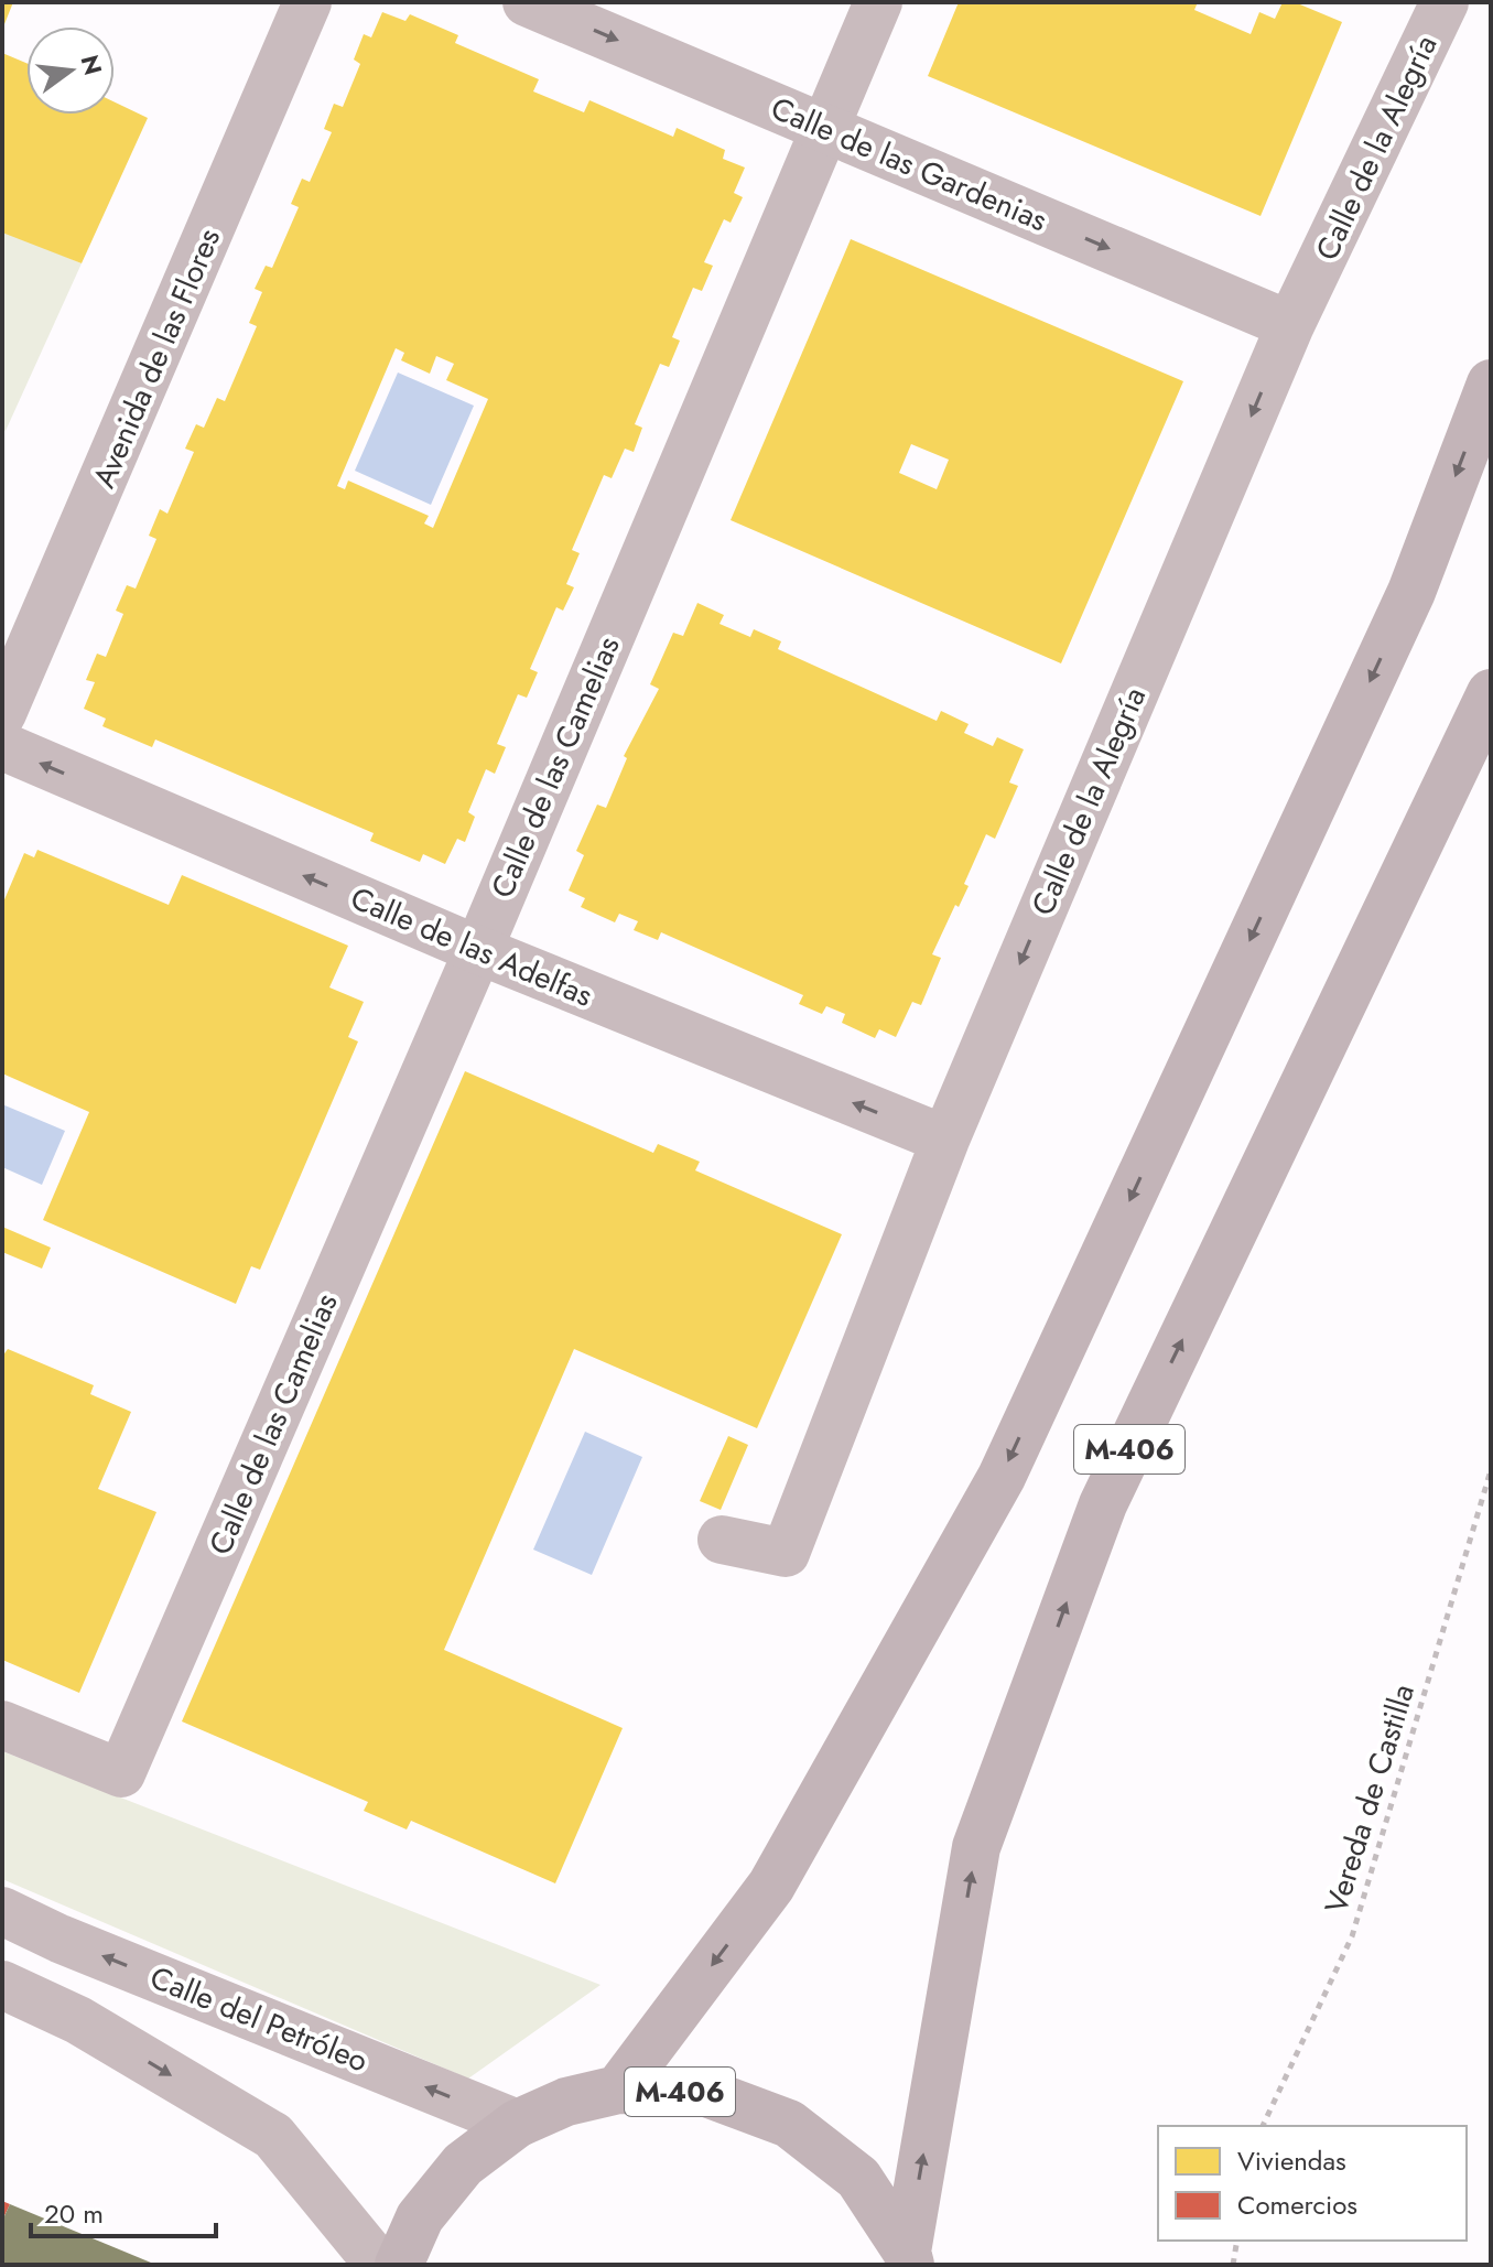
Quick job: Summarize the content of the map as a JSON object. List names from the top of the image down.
{
  "streets": {
    "highway": ["M-406"],
    "street": [
      "Calle de la Alegría",
      "Calle de las Gardenias",
      "Avenida de las Flores",
      "Calle de las Camelias",
      "Calle de las Adelfas",
      "Calle del Petróleo"
    ],
    "path": ["Vereda de Castilla"]
  },
  "crossings": [
    ["Calle de la Alegría", "Calle de las Gardenias"],
    ["Calle de la Alegría", "Calle de las Adelfas"],
    ["Calle de las Gardenias", "Calle de las Camelias"],
    ["Calle de las Camelias", "Calle de las Adelfas"],
    ["M-406", "Calle del Petróleo"]
  ],
  "one_way": ["Calle de la Alegría", "Calle de las Gardenias", "Calle de las Adelfas"],
  "legend": ["Viviendas", "Comercios"],
  "scale_bar": "20 m",
  "north": "right"
}
